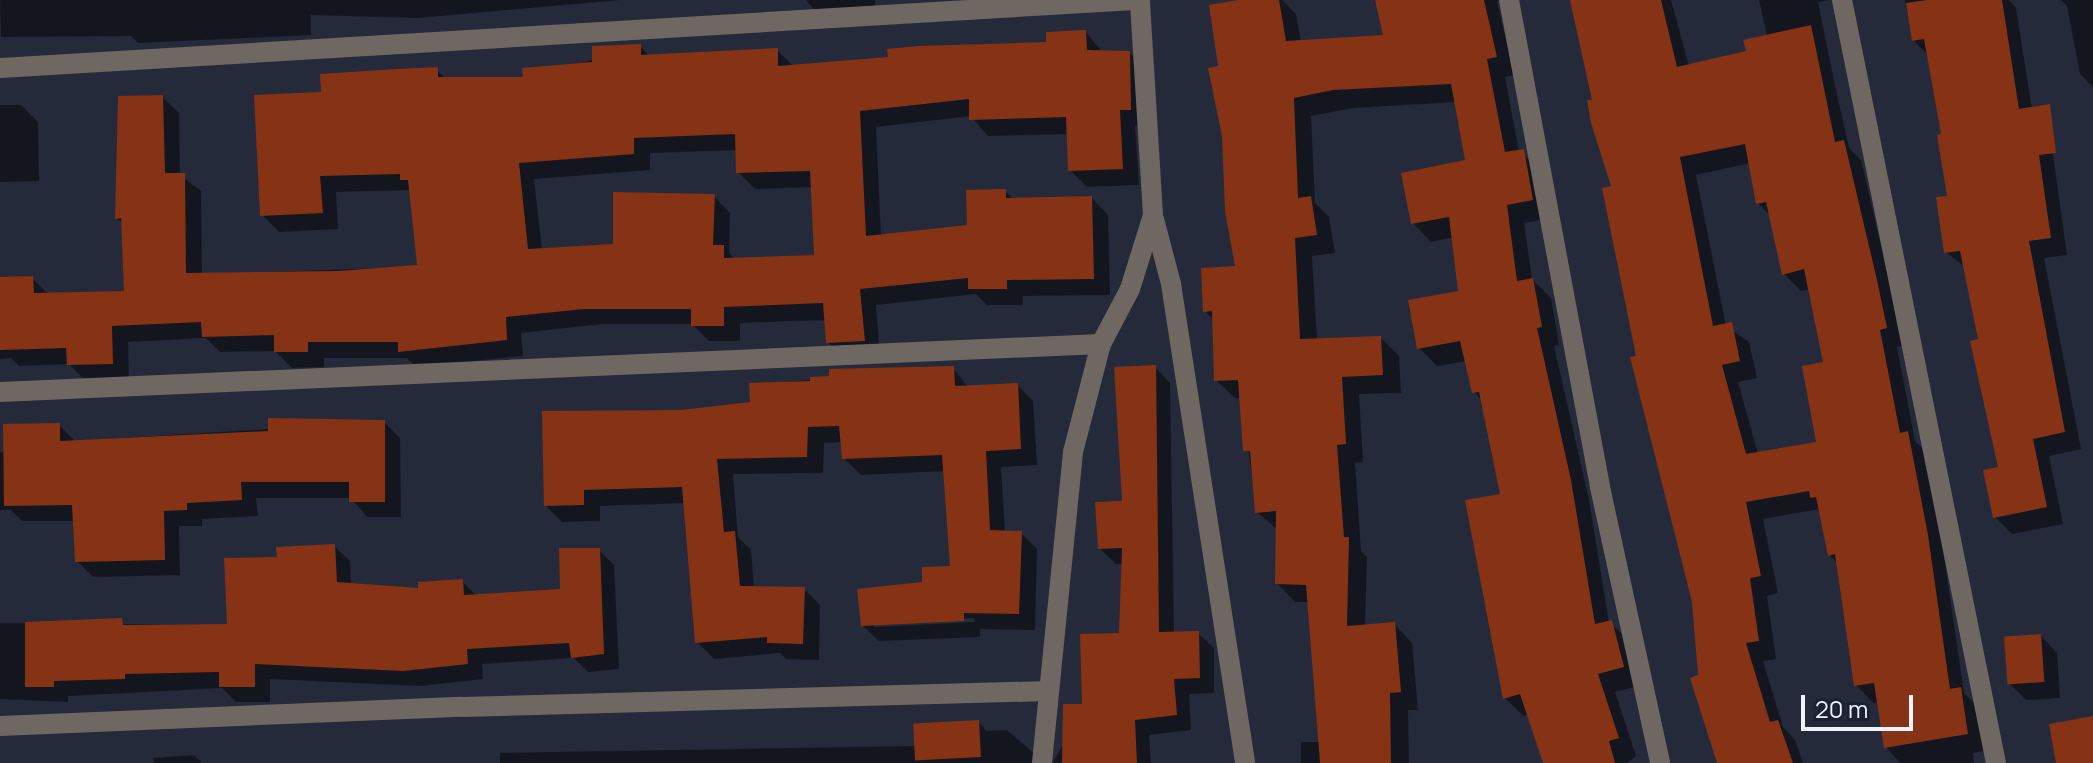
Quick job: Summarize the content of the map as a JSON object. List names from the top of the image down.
{
  "scale_bar": "20 m"
}
